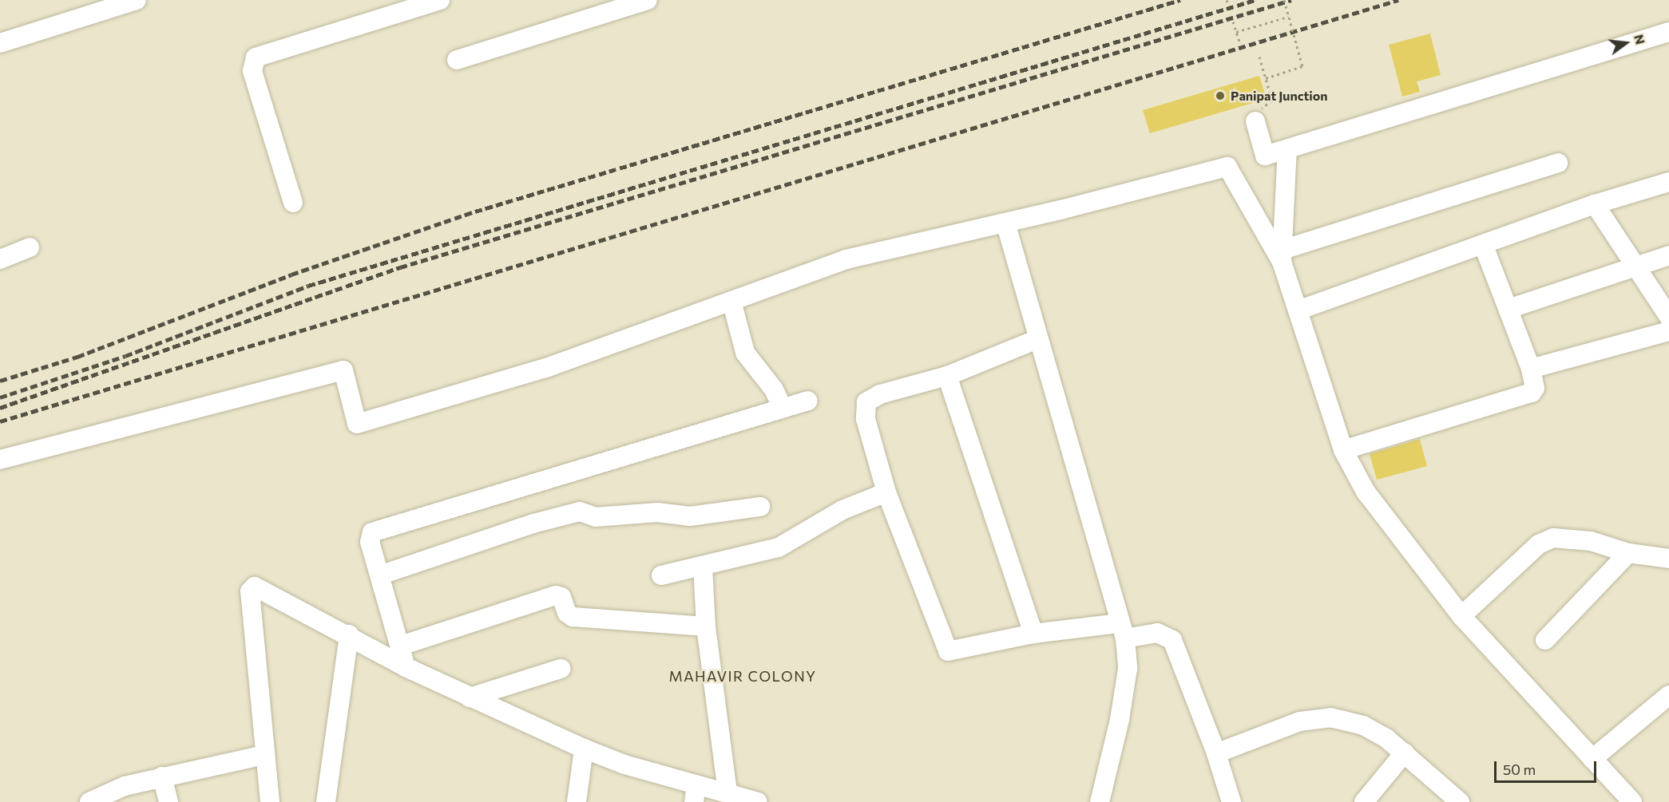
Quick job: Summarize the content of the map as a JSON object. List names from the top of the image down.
{
  "districts": ["MAHAVIR COLONY"],
  "places": ["Panipat Junction"],
  "scale_bar": "50 m",
  "north": "right"
}
